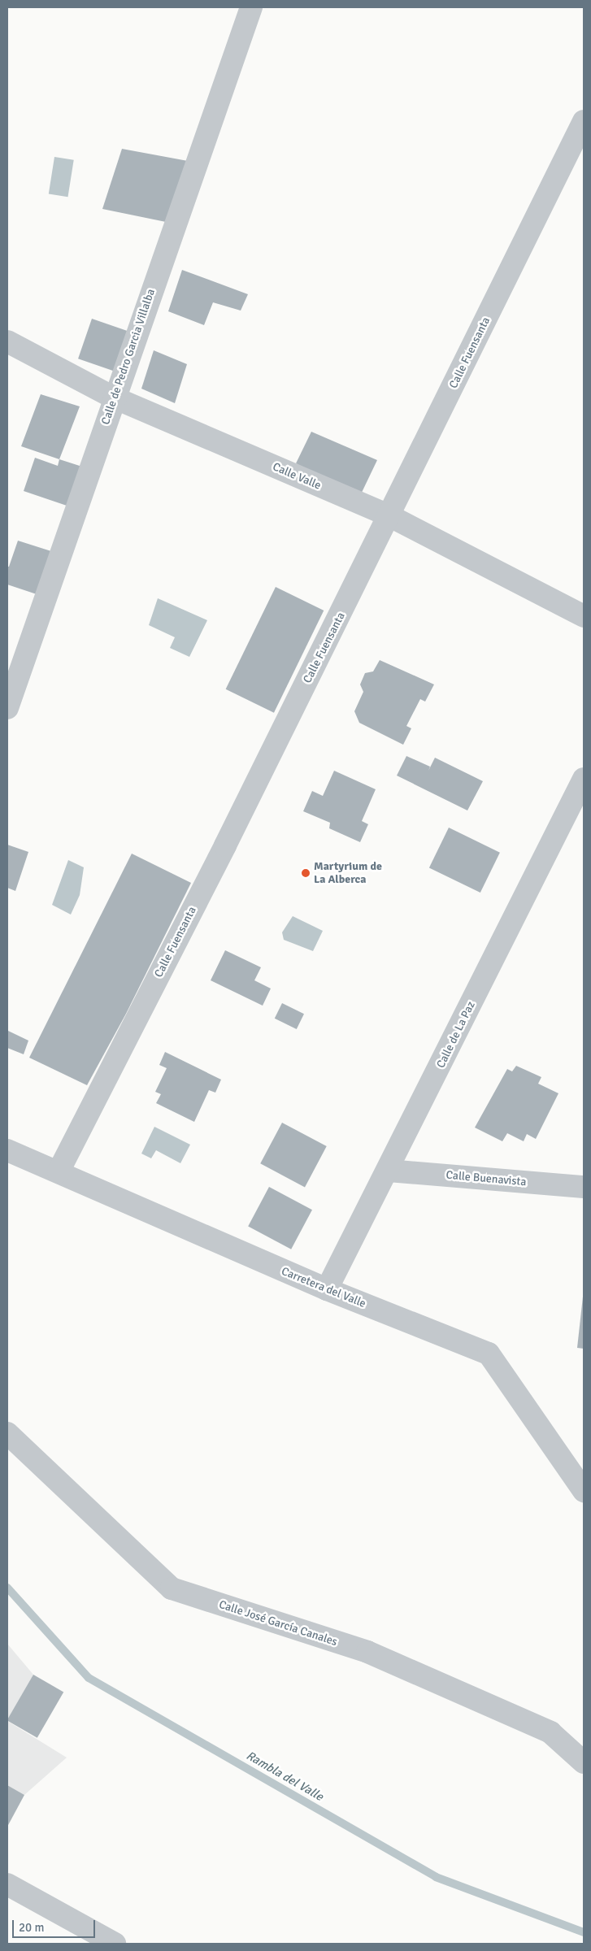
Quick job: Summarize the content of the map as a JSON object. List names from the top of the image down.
{
  "streets": {
    "street": [
      "Calle Fuensanta",
      "Calle de Pedro Garcia Villalba",
      "Calle Valle",
      "Calle de La Paz",
      "Calle Buenavista",
      "Carretera del Valle",
      "Calle José García Canales"
    ]
  },
  "crossings": [
    ["Calle Fuensanta", "Calle Valle"],
    ["Calle Fuensanta", "Carretera del Valle"],
    ["Calle de Pedro Garcia Villalba", "Calle Valle"],
    ["Calle de La Paz", "Calle Buenavista"],
    ["Calle de La Paz", "Carretera del Valle"]
  ],
  "water": ["Rambla del Valle"],
  "places": ["Martyrium de La Alberca"],
  "scale_bar": "20 m"
}
